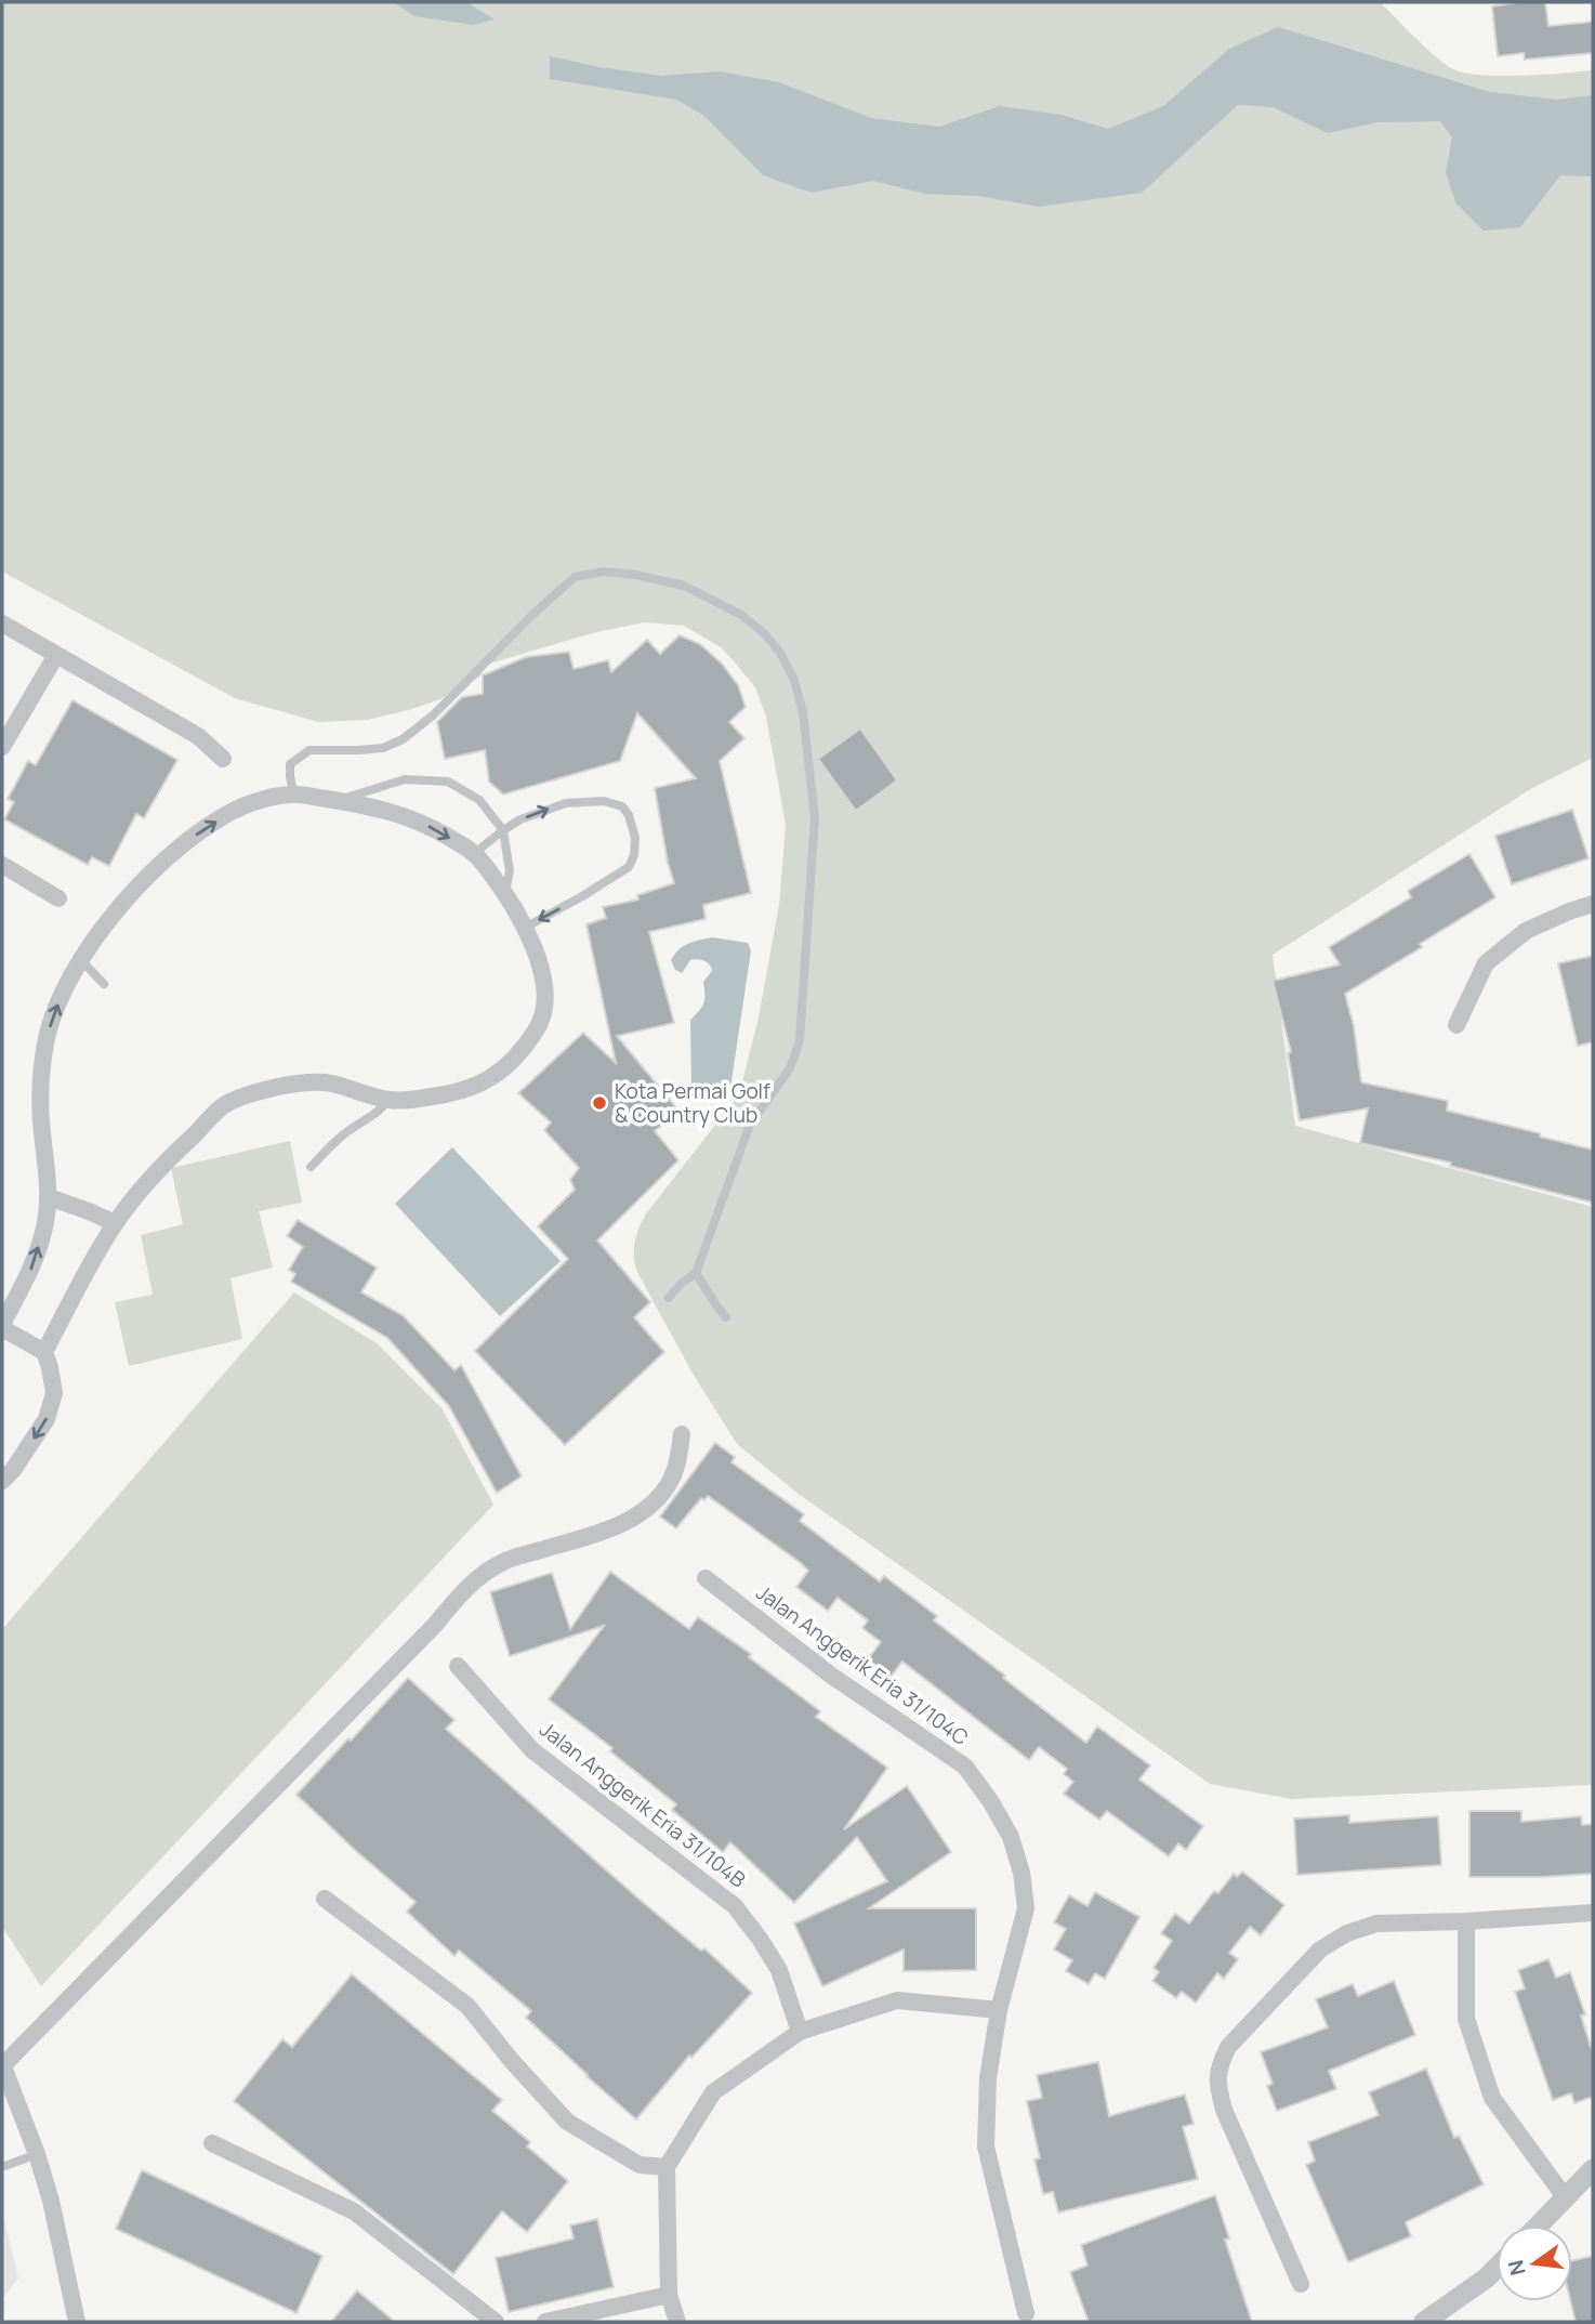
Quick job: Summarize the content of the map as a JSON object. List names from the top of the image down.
{
  "streets": {
    "street": ["Jalan Anggerik Eria 31/104C", "Jalan Anggerik Eria 31/104B"]
  },
  "places": ["Kota Permai Golf & Country Club"],
  "north": "left"
}
